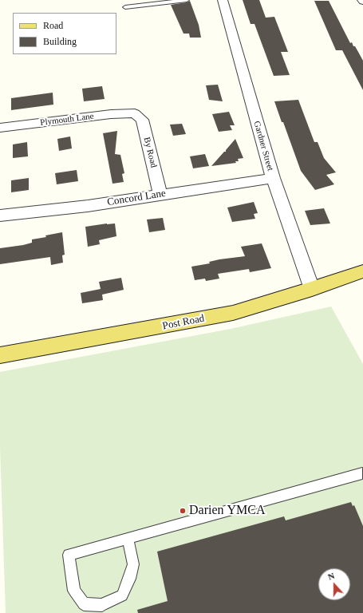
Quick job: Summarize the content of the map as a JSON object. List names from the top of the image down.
{
  "streets": {
    "main road": ["Post Road"],
    "street": [
      "Plymouth Lane",
      "Gardner Street",
      "By Road",
      "Concord Lane"
    ]
  },
  "crossings": [
    ["Plymouth Lane", "By Road"],
    ["Gardner Street", "Concord Lane"],
    ["Gardner Street", "Post Road"],
    ["By Road", "Concord Lane"]
  ],
  "places": ["Darien YMCA"],
  "legend": ["Road", "Building"],
  "north": "top"
}
